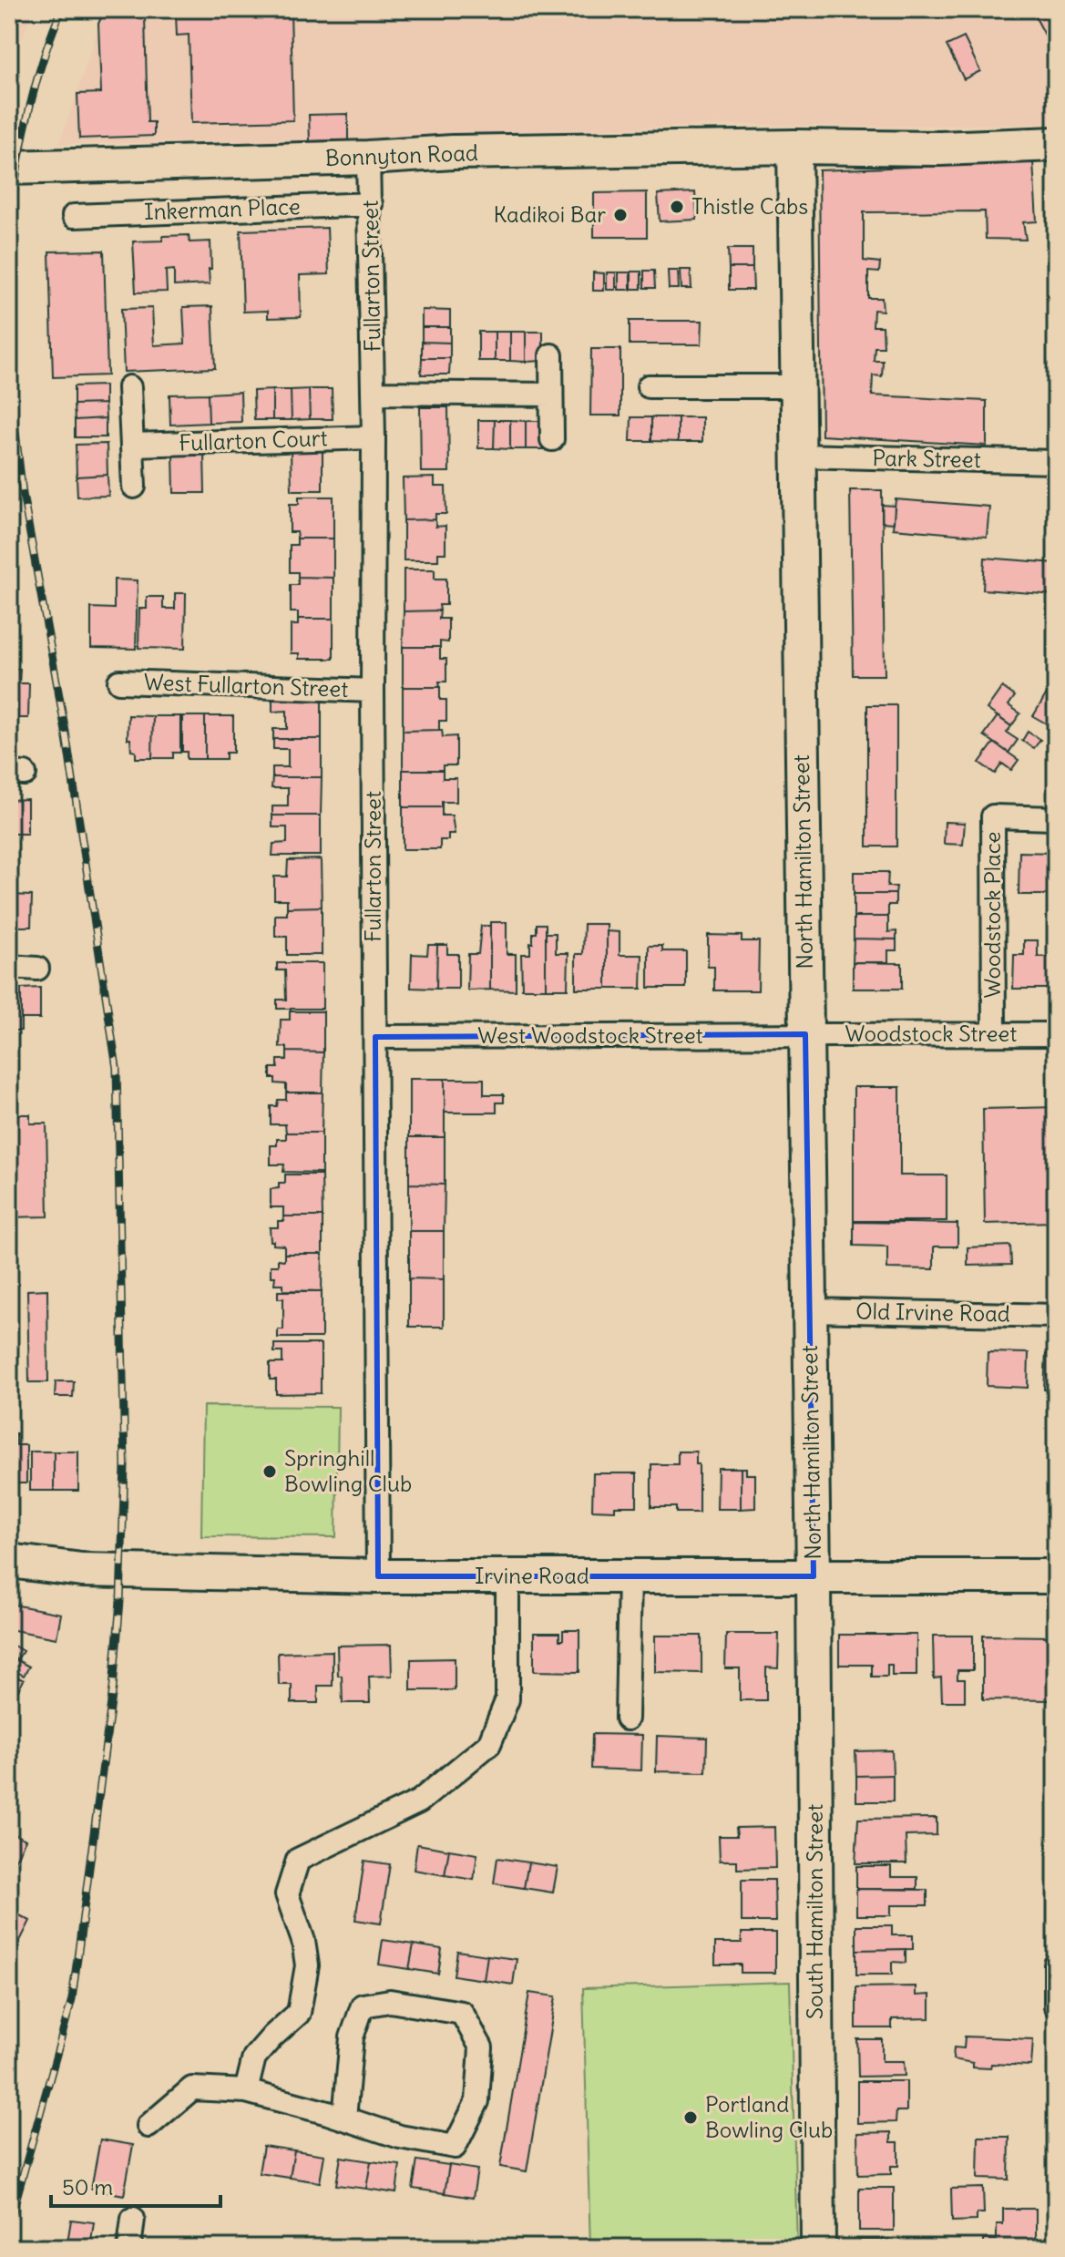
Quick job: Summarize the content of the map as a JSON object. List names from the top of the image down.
{
  "streets": {
    "street": [
      "Bonnyton Road",
      "Inkerman Place",
      "Fullarton Street",
      "Fullarton Court",
      "Park Street",
      "West Fullarton Street",
      "North Hamilton Street",
      "Woodstock Place",
      "Woodstock Street",
      "West Woodstock Street",
      "Old Irvine Road",
      "Irvine Road",
      "South Hamilton Street"
    ]
  },
  "crossings": [
    ["Bonnyton Road", "Fullarton Street"],
    ["Bonnyton Road", "North Hamilton Street"],
    ["Inkerman Place", "Fullarton Street"],
    ["Fullarton Street", "Fullarton Court"],
    ["Fullarton Street", "West Fullarton Street"],
    ["Fullarton Street", "West Woodstock Street"],
    ["Fullarton Street", "Irvine Road"],
    ["Park Street", "North Hamilton Street"],
    ["North Hamilton Street", "Woodstock Street"],
    ["North Hamilton Street", "West Woodstock Street"],
    ["North Hamilton Street", "Old Irvine Road"],
    ["North Hamilton Street", "Irvine Road"],
    ["North Hamilton Street", "South Hamilton Street"],
    ["Woodstock Place", "Woodstock Street"],
    ["Woodstock Street", "West Woodstock Street"],
    ["Irvine Road", "South Hamilton Street"]
  ],
  "places": [
    "Thistle Cabs",
    "Kadikoi Bar",
    "Springhill Bowling Club",
    "Portland Bowling Club"
  ],
  "scale_bar": "50 m"
}
